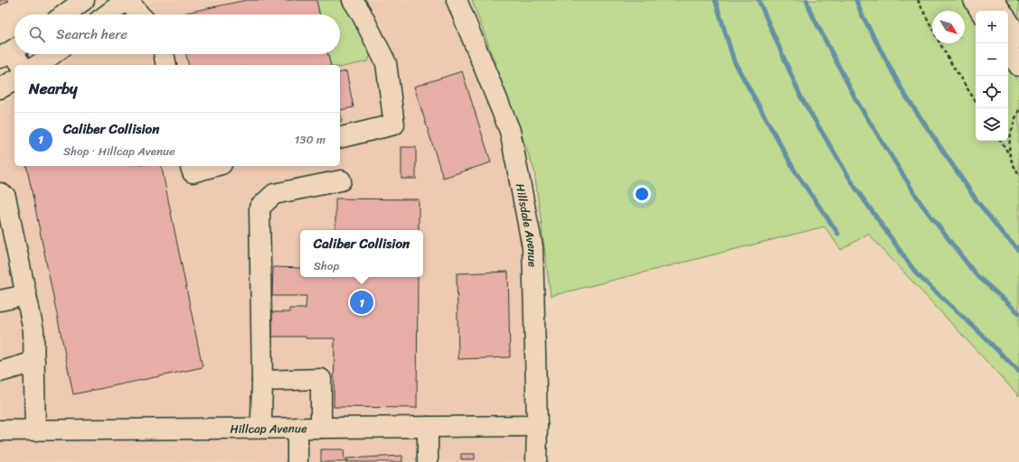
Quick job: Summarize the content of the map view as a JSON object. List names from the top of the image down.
{
  "streets": {
    "street": ["Hillsdale Avenue", "Hillcap Avenue"]
  },
  "crossings": [
    ["Hillsdale Avenue", "Hillcap Avenue"]
  ],
  "north": "bottom right",
  "page": {
    "map_buttons": ["+", "−"],
    "search": "Search here",
    "heading": "Nearby",
    "list": [
      {
        "mark": "1",
        "name": "Caliber Collision",
        "note": "Shop · Hillcap Avenue",
        "value": "130 m"
      }
    ],
    "popup": ["Caliber Collision", "Shop"],
    "pins": "1"
  }
}
